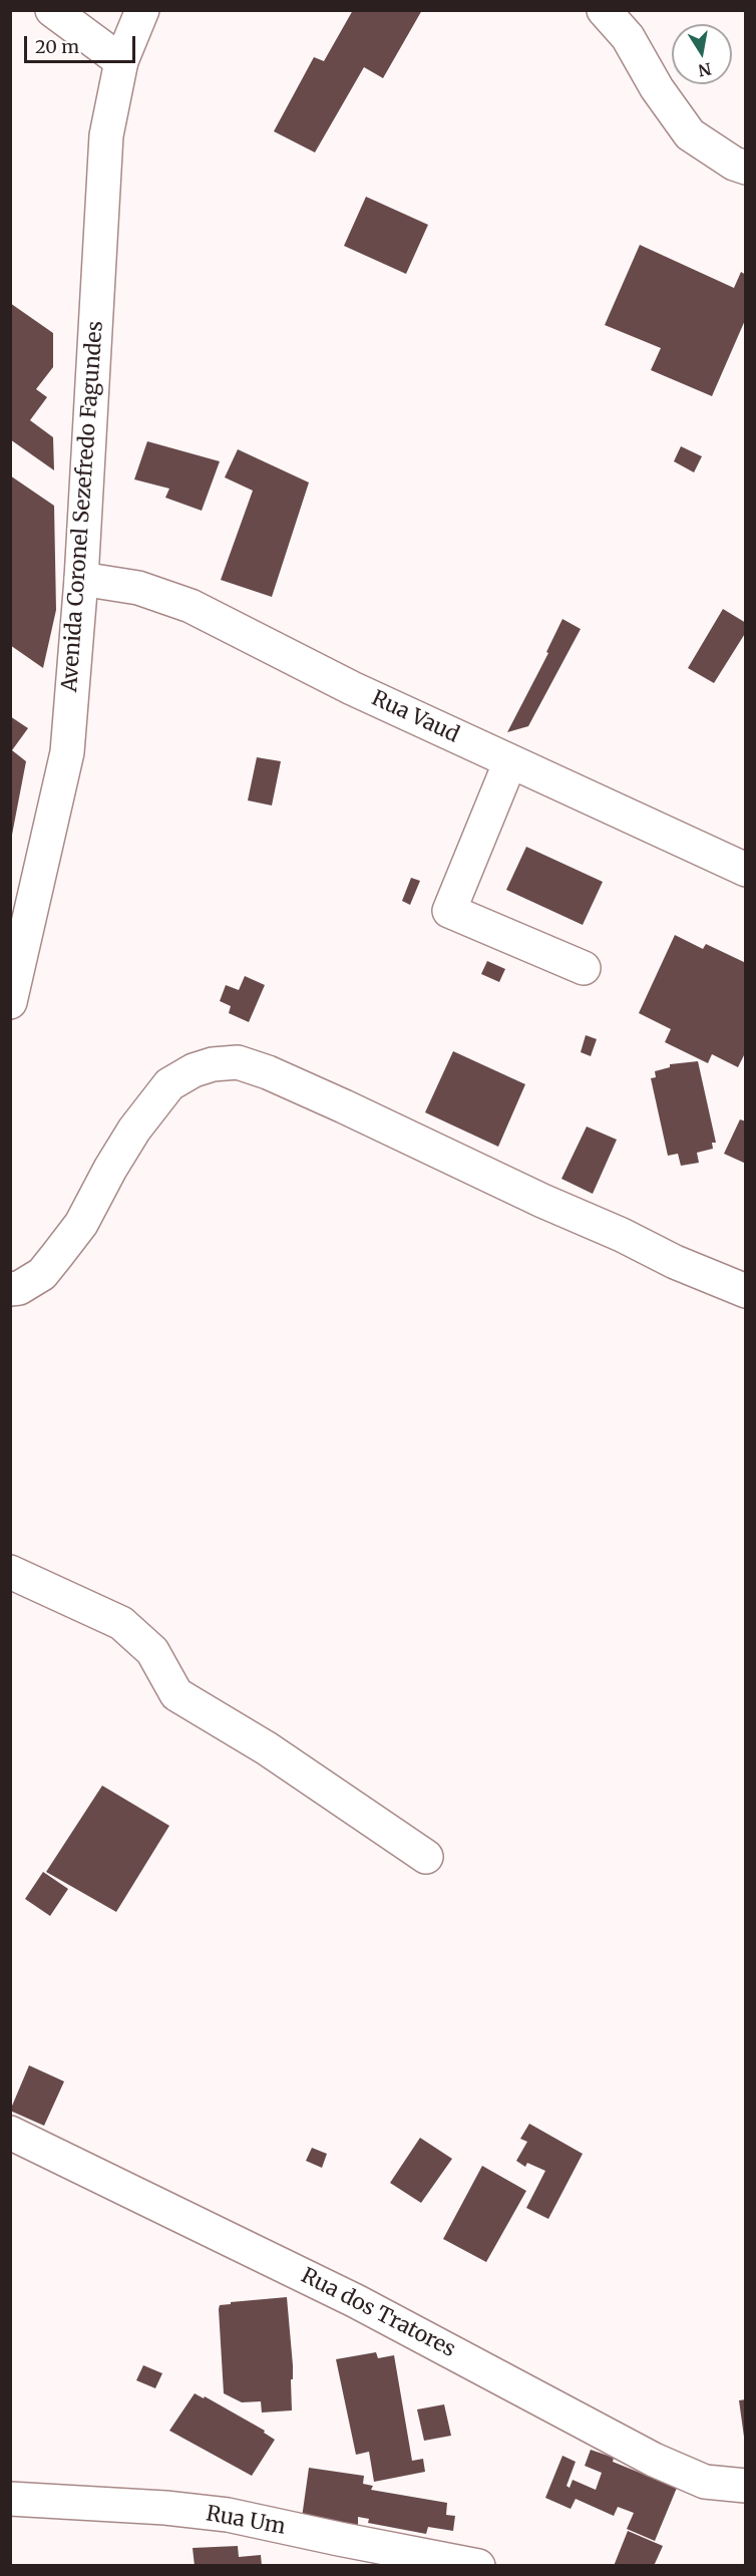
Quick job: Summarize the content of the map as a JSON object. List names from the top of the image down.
{
  "streets": {
    "street": [
      "Avenida Coronel Sezefredo Fagundes",
      "Rua Vaud",
      "Rua dos Tratores",
      "Rua Um"
    ]
  },
  "crossings": [
    ["Avenida Coronel Sezefredo Fagundes", "Rua Vaud"]
  ],
  "scale_bar": "20 m",
  "north": "bottom"
}
